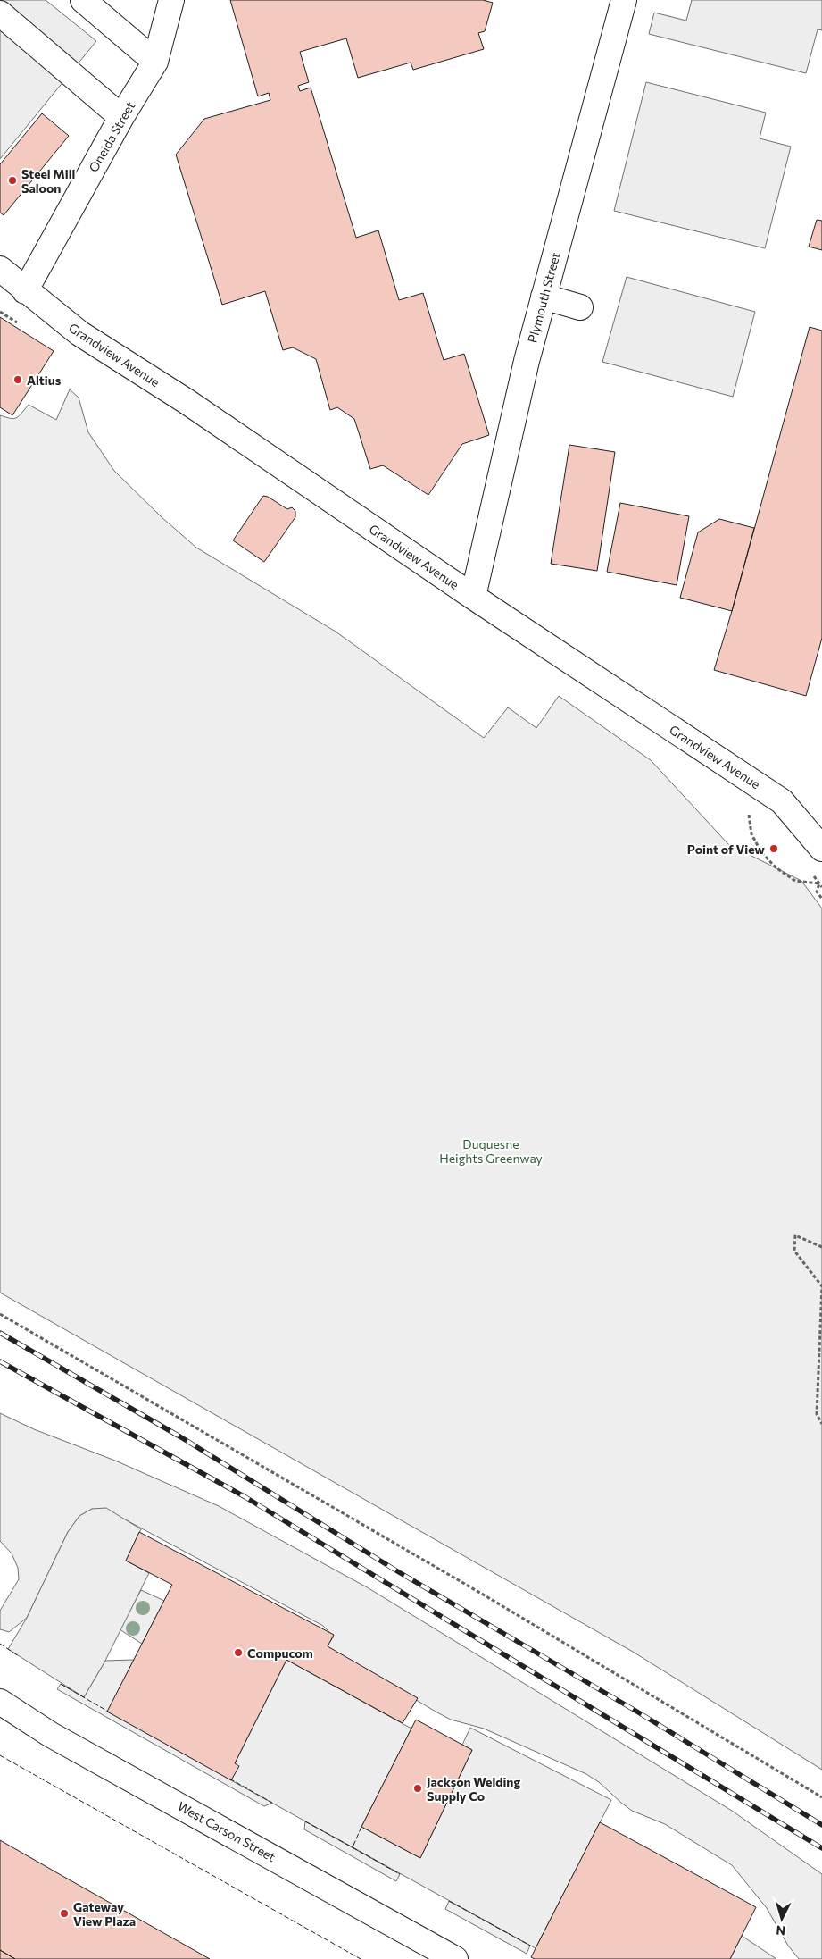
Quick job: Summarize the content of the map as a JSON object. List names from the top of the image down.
{
  "streets": {
    "street": [
      "Oneida Street",
      "Plymouth Street",
      "Grandview Avenue",
      "West Carson Street"
    ]
  },
  "crossings": [
    ["Oneida Street", "Grandview Avenue"],
    ["Plymouth Street", "Grandview Avenue"]
  ],
  "parks": ["Duquesne Heights Greenway"],
  "places": [
    "Steel Mill Saloon",
    "Altius",
    "Point of View",
    "Compucom",
    "Jackson Welding Supply Co",
    "Gateway View Plaza"
  ],
  "north": "bottom"
}
